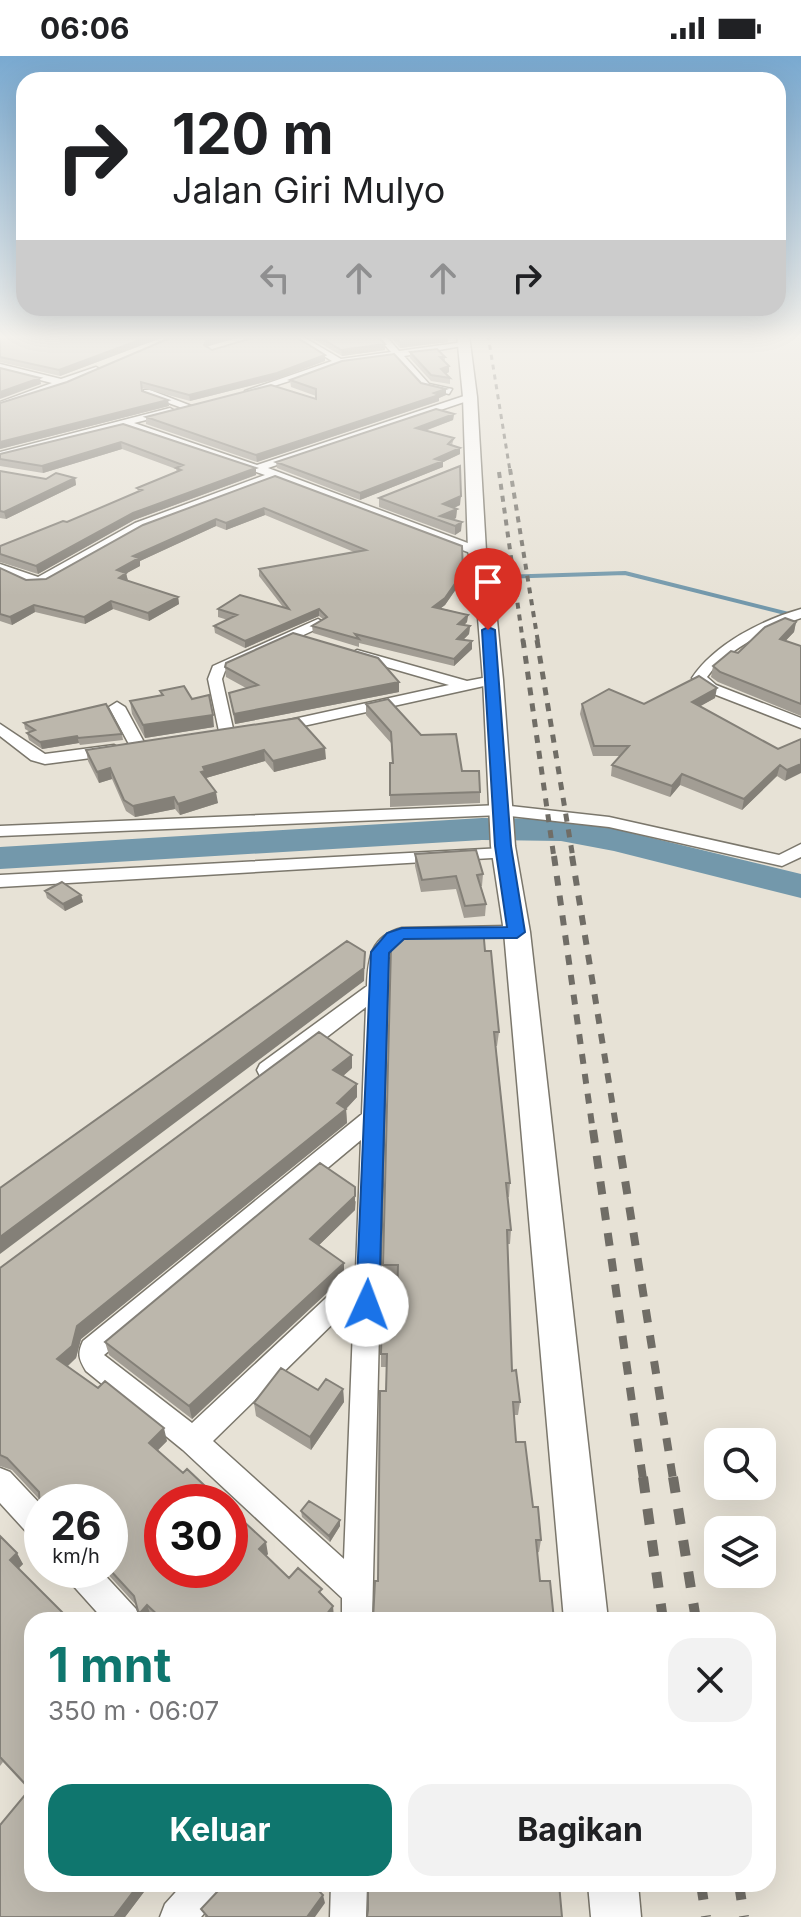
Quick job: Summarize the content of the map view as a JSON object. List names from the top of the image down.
{
  "page": {
    "status": "06:06",
    "turn": ["120 m", "Jalan Giri Mulyo"],
    "speed": "26 km/h",
    "limit": "30",
    "heading": ["1 mnt", "350 m · 06:07"],
    "buttons": ["Keluar", "Bagikan"]
  }
}
